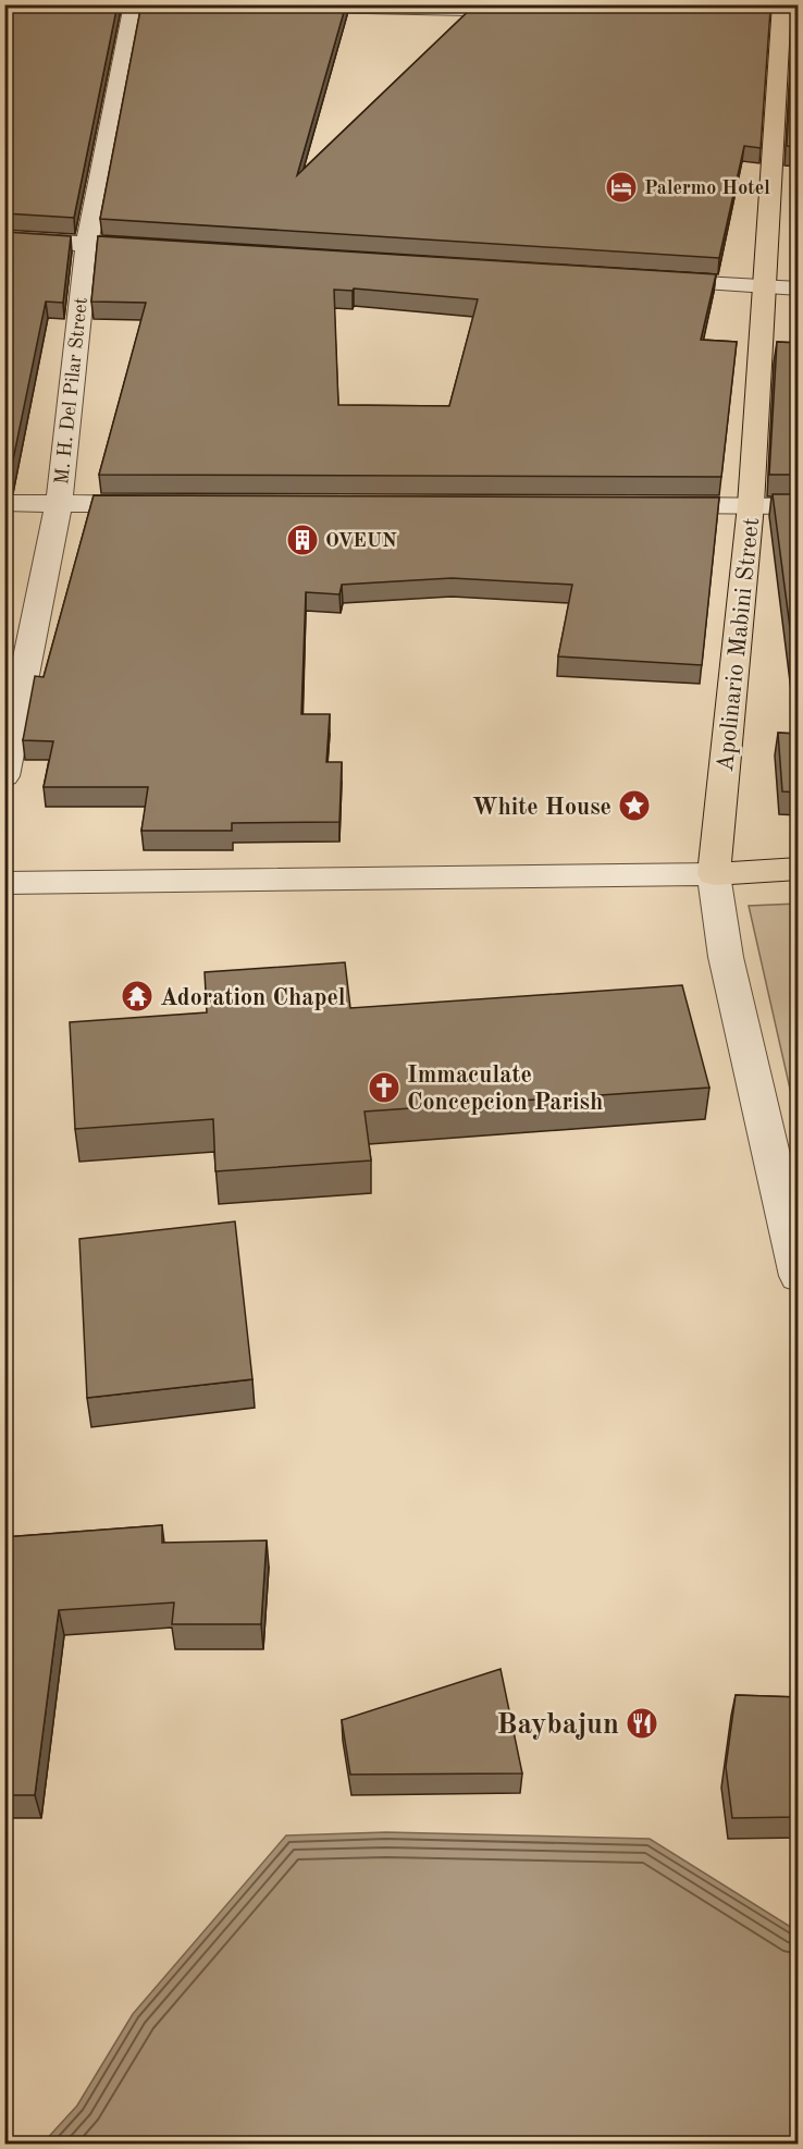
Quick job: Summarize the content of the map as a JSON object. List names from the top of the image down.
{
  "streets": {
    "main road": ["Apolinario Mabini Street"],
    "street": ["M. H. Del Pilar Street"]
  },
  "places": {
    "hotel": ["Palermo Hotel"],
    "building": ["OVEUN"],
    "place": ["White House"],
    "temple": ["Adoration Chapel"],
    "church": ["Immaculate Concepcion Parish"],
    "restaurant": ["Baybajun"]
  }
}
